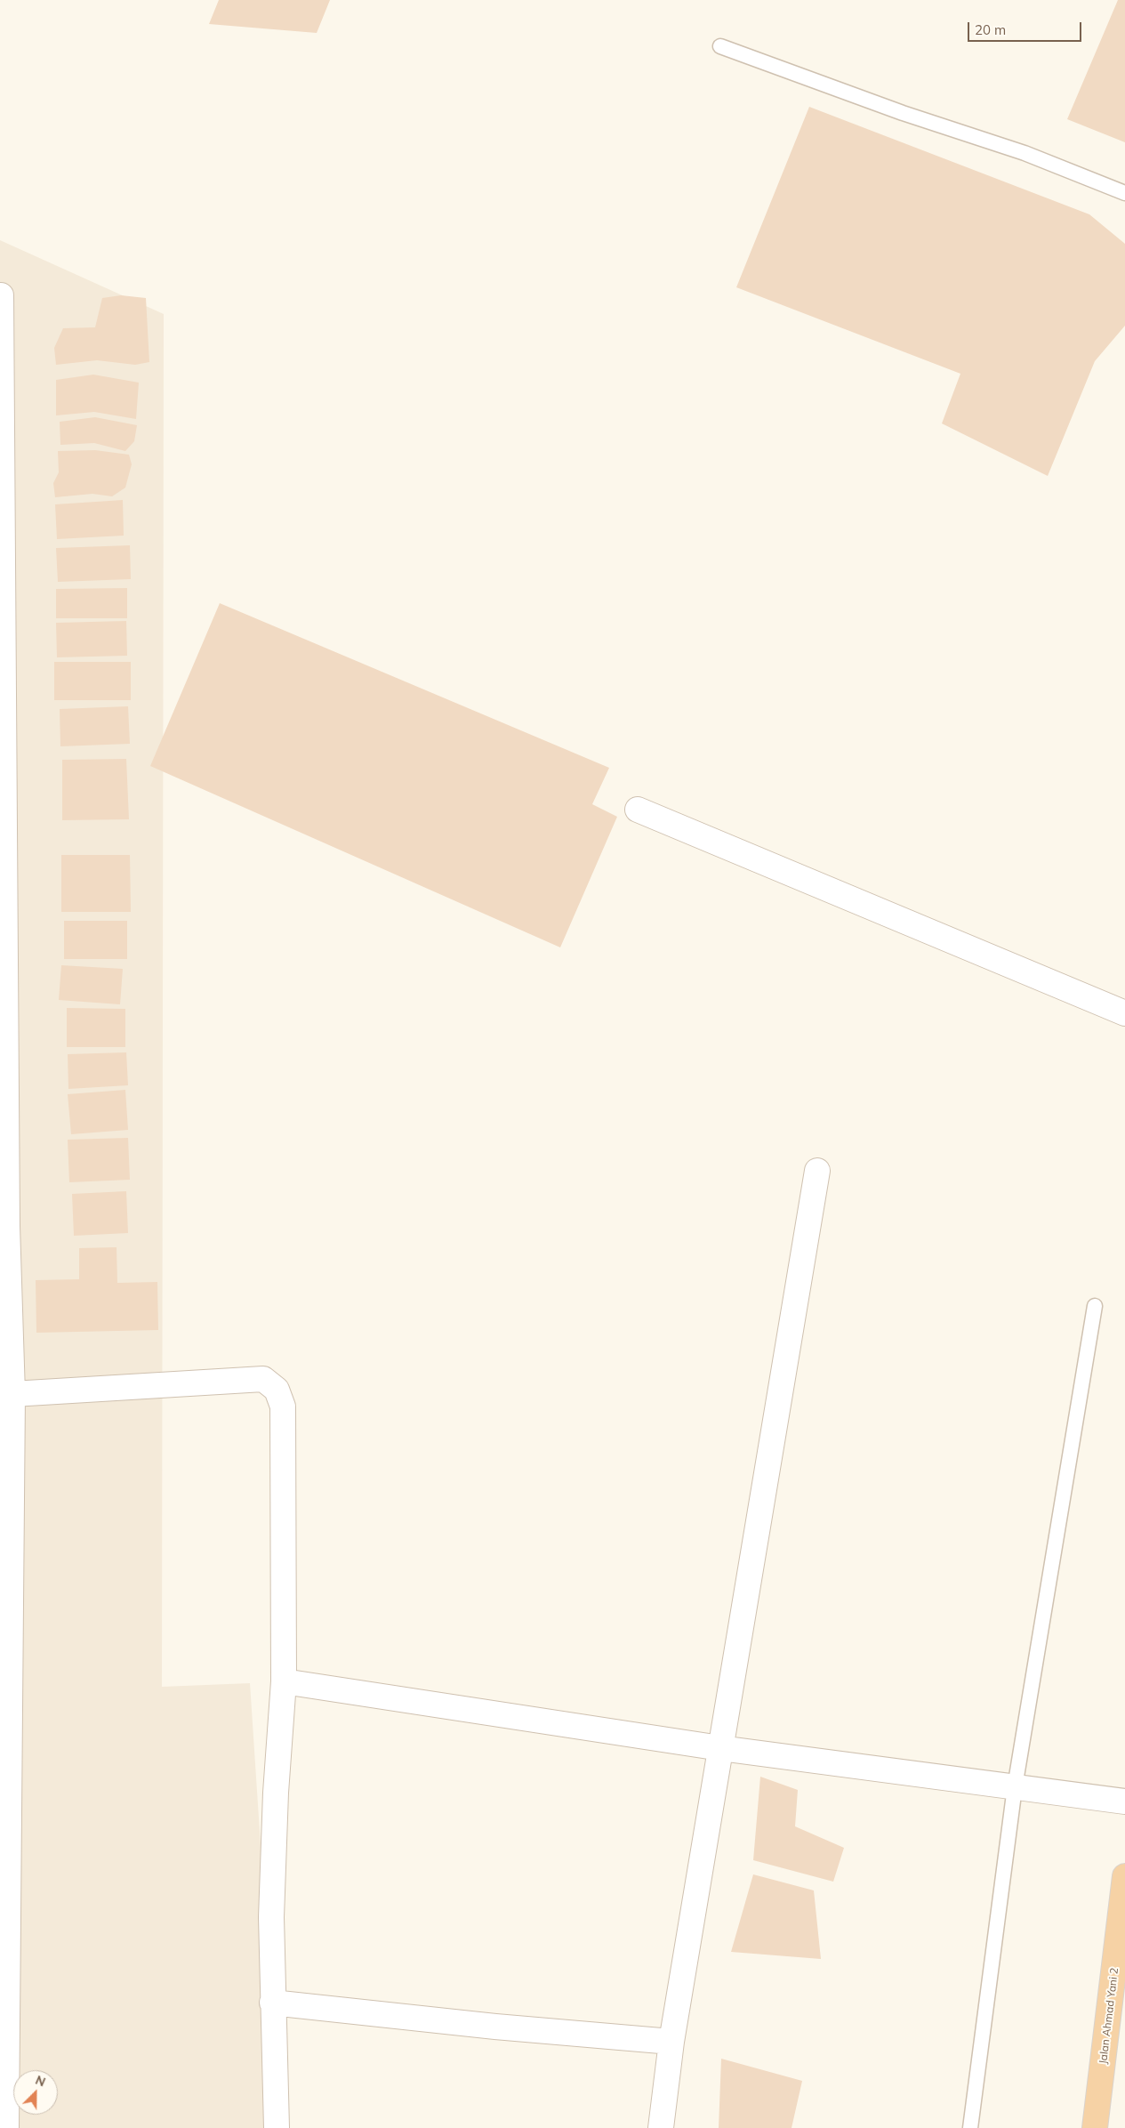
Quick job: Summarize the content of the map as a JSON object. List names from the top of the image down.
{
  "streets": {
    "highway": ["Jalan Ahmad Yani 2"]
  },
  "scale_bar": "20 m",
  "north": "top right"
}
